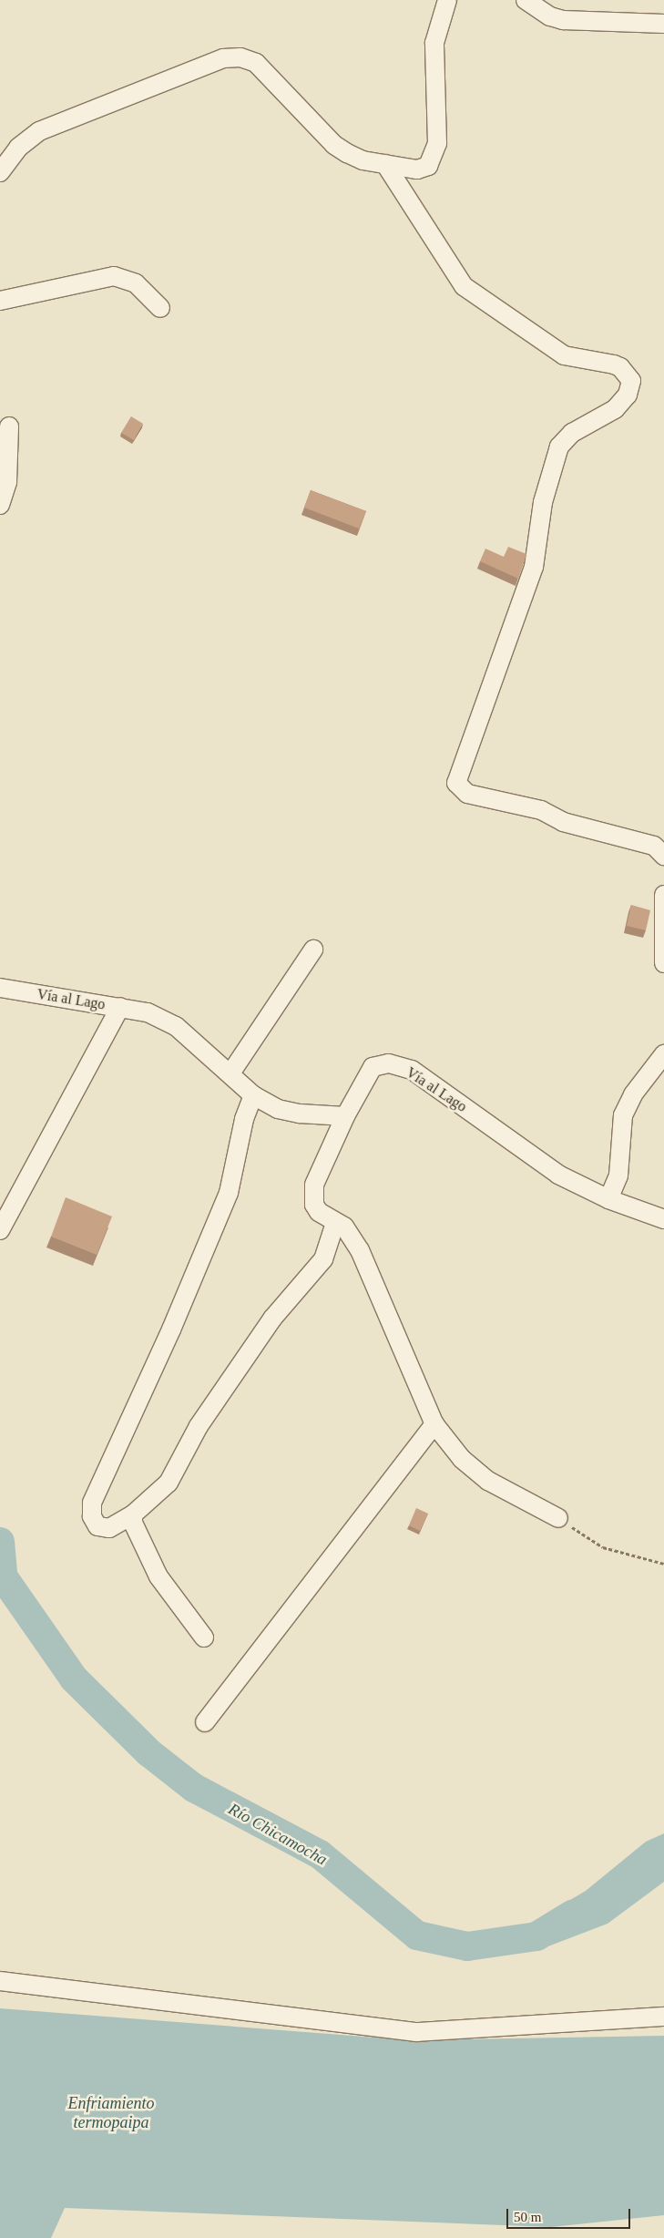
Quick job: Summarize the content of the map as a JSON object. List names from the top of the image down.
{
  "streets": {
    "street": ["Vía al Lago"]
  },
  "water": ["Río Chicamocha", "Enfriamiento termopaipa"],
  "scale_bar": "50 m"
}
